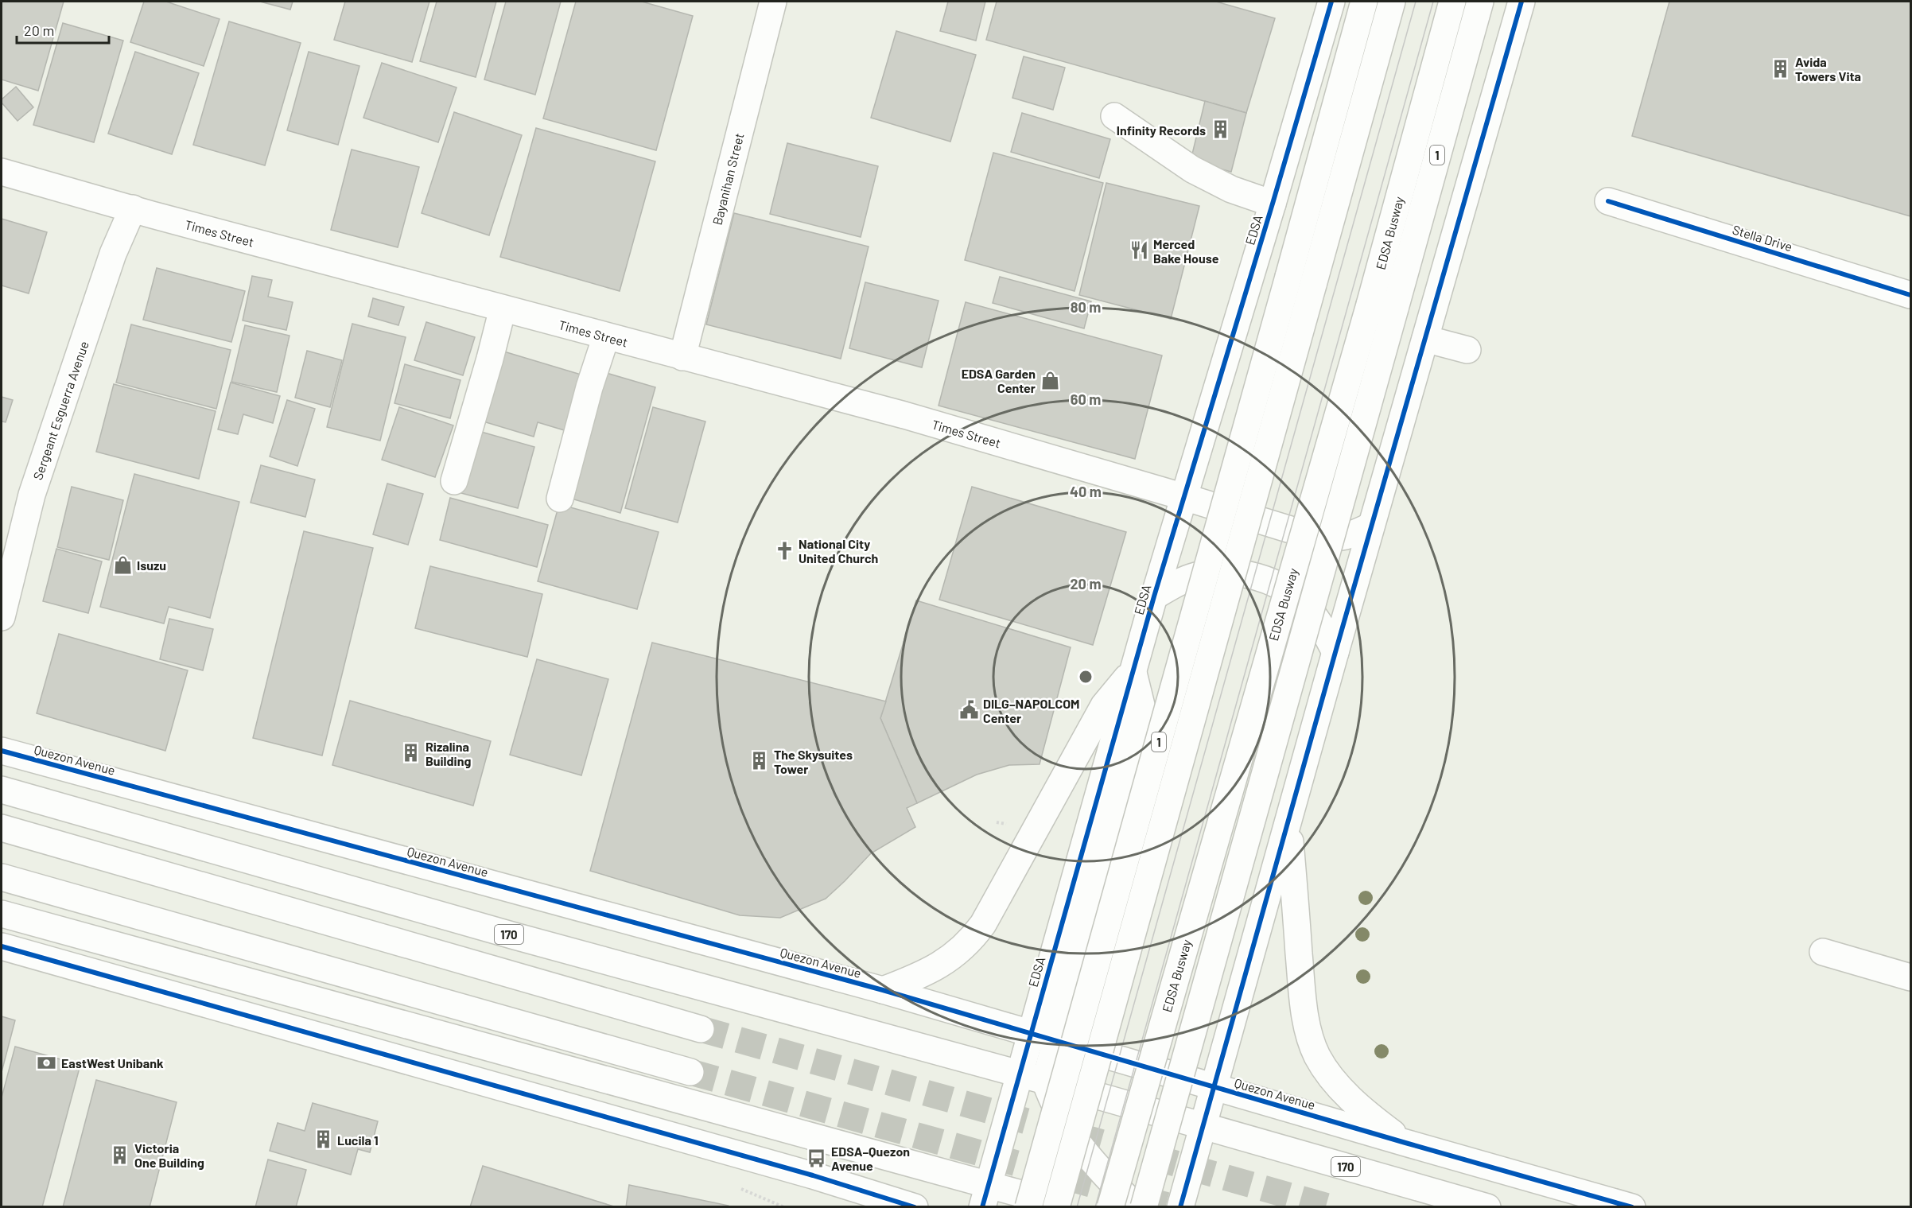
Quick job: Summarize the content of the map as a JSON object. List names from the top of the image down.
{
  "streets": {
    "main road": [
      "1",
      "Bayanihan Street",
      "EDSA",
      "Times Street",
      "EDSA Busway",
      "Stella Drive",
      "Sergeant Esguerra Avenue",
      "Quezon Avenue",
      "170"
    ]
  },
  "crossings": [
    ["Bayanihan Street", "Times Street"],
    ["EDSA", "Times Street"],
    ["EDSA", "Quezon Avenue"],
    ["EDSA", "170"],
    ["Times Street", "Sergeant Esguerra Avenue"]
  ],
  "places": {
    "building": [
      "Avida Towers Vita",
      "Infinity Records",
      "Rizalina Building",
      "The Skysuites Tower",
      "Lucila 1",
      "Victoria One Building"
    ],
    "restaurant": ["Merced Bake House"],
    "shop": ["EDSA Garden Center", "Isuzu"],
    "church": ["National City United Church"],
    "public building": ["DILG–NAPOLCOM Center"],
    "bank": ["EastWest Unibank"],
    "bus stop": ["EDSA–Quezon Avenue"]
  },
  "scale_bar": "20 m",
  "rings": [
    "80 m",
    "60 m",
    "40 m",
    "20 m"
  ]
}
